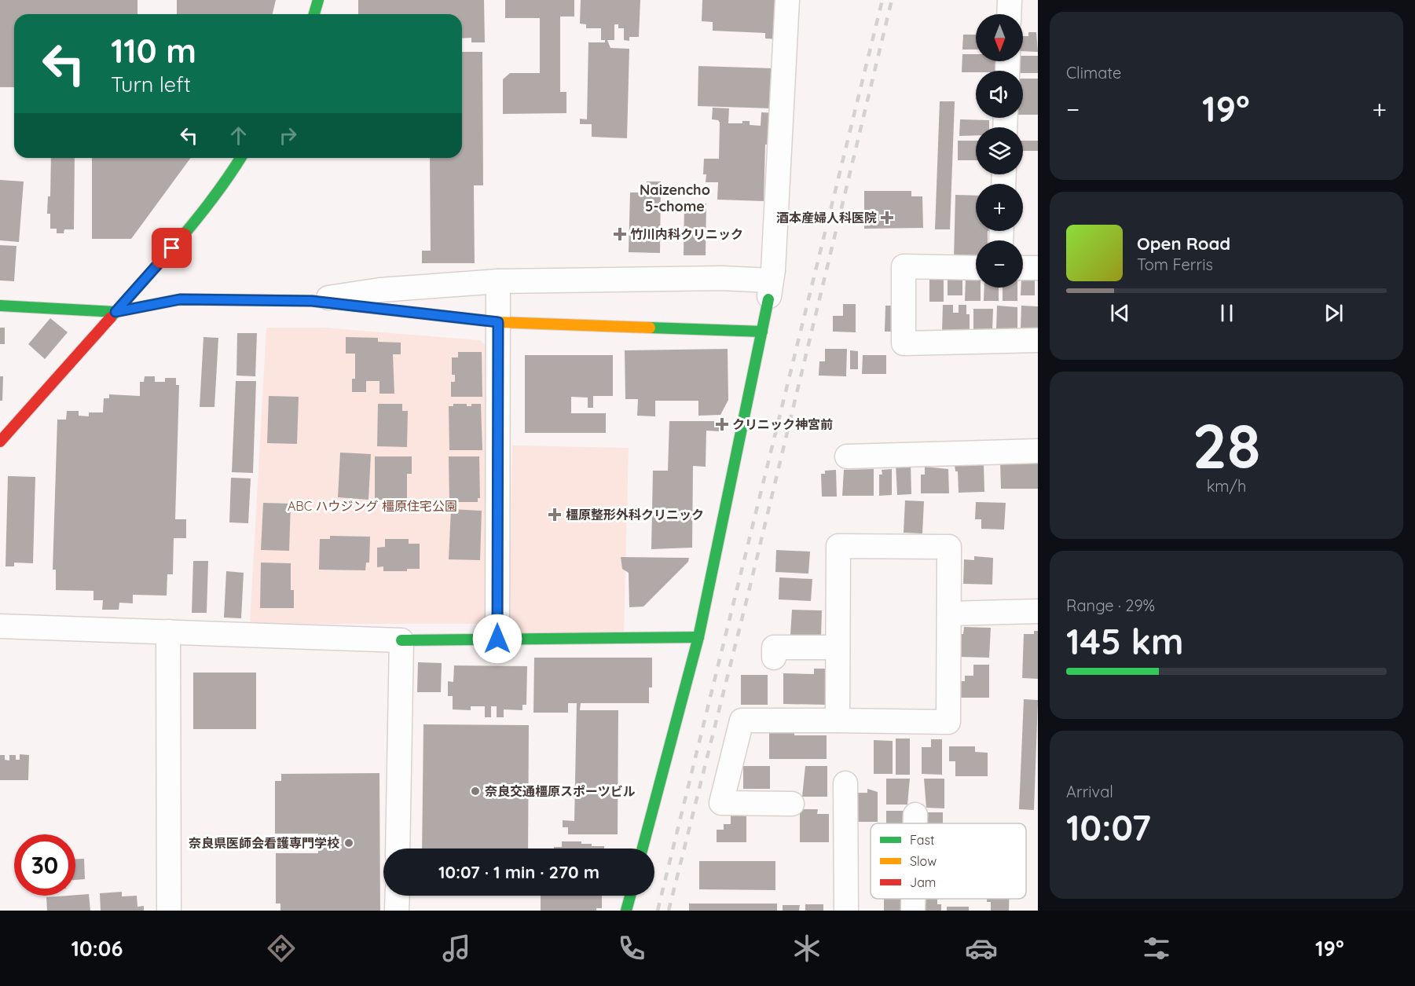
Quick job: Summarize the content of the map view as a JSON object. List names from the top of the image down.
{
  "districts": ["Naizencho 5-chome"],
  "parks": ["ABC ハウジング 橿原住宅公園"],
  "places": {
    "health": [
      "酒本産婦人科医院",
      "竹川内科クリニック",
      "クリニック神宮前",
      "橿原整形外科クリニック"
    ],
    "other": ["奈良交通橿原スポーツビル", "奈良県医師会看護専門学校"]
  },
  "legend": ["Fast", "Slow", "Jam"],
  "north": "bottom",
  "page": {
    "tile": [
      "Climate",
      ["28", "km/h"],
      ["Range · 29%", "145 km"],
      ["Arrival", "10:07"]
    ],
    "map_buttons": ["+", "−"],
    "turn": ["110 m", "Turn left"],
    "heat": ["−", "19°", "+"],
    "song": ["Open Road", "Tom Ferris"],
    "limit": "30",
    "trip": "10:07 · 1 min · 270 m",
    "tabs": ["10:06", "19°"]
  }
}
